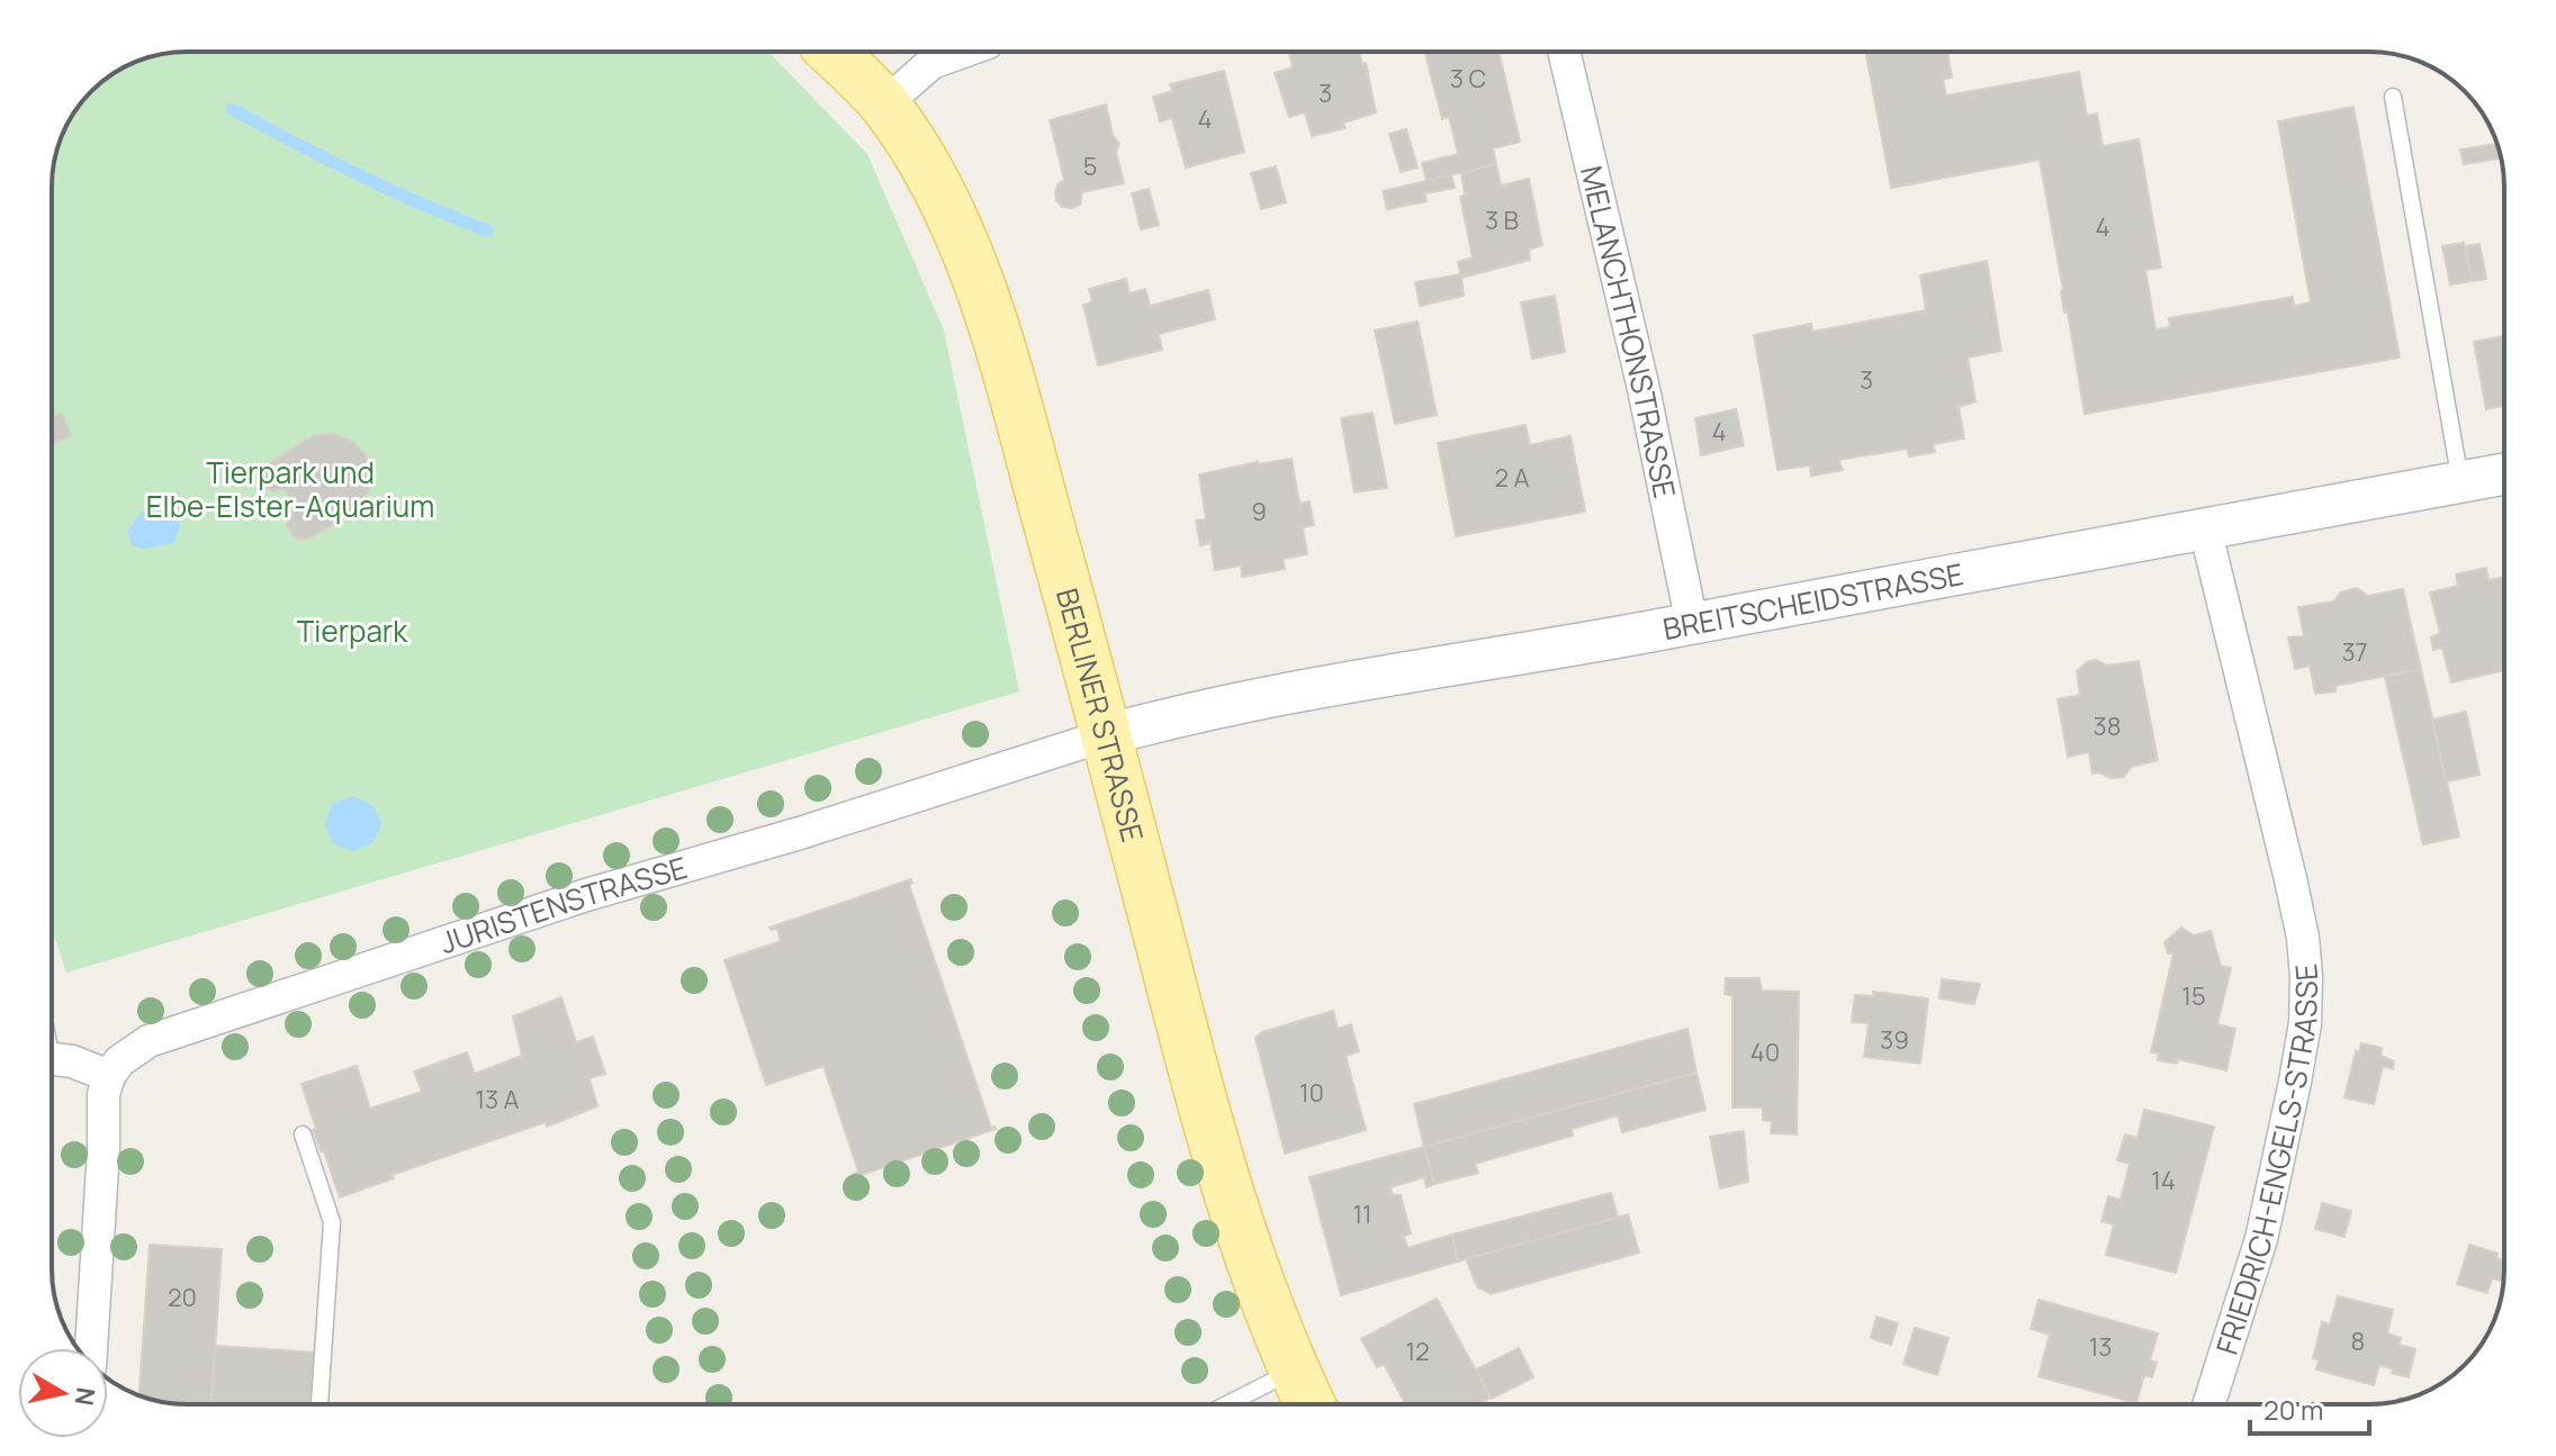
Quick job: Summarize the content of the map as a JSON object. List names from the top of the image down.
{
  "streets": {
    "main road": ["BERLINER STRASSE"],
    "street": [
      "MELANCHTHONSTRASSE",
      "BREITSCHEIDSTRASSE",
      "JURISTENSTRASSE",
      "FRIEDRICH-ENGELS-STRASSE"
    ]
  },
  "crossings": [
    ["MELANCHTHONSTRASSE", "BREITSCHEIDSTRASSE"],
    ["BREITSCHEIDSTRASSE", "BERLINER STRASSE"],
    ["BREITSCHEIDSTRASSE", "JURISTENSTRASSE"],
    ["BREITSCHEIDSTRASSE", "FRIEDRICH-ENGELS-STRASSE"],
    ["BERLINER STRASSE", "JURISTENSTRASSE"]
  ],
  "parks": ["Tierpark und Elbe-Elster-Aquarium", "Tierpark"],
  "house_numbers": [
    "3 C",
    "3",
    "4",
    "5",
    "3 B",
    "4",
    "3",
    "4",
    "2 A",
    "9",
    "37",
    "38",
    "15",
    "39",
    "40",
    "10",
    "13 A",
    "14",
    "11",
    "20",
    "8",
    "13",
    "12"
  ],
  "scale_bar": "20 m",
  "north": "right"
}
